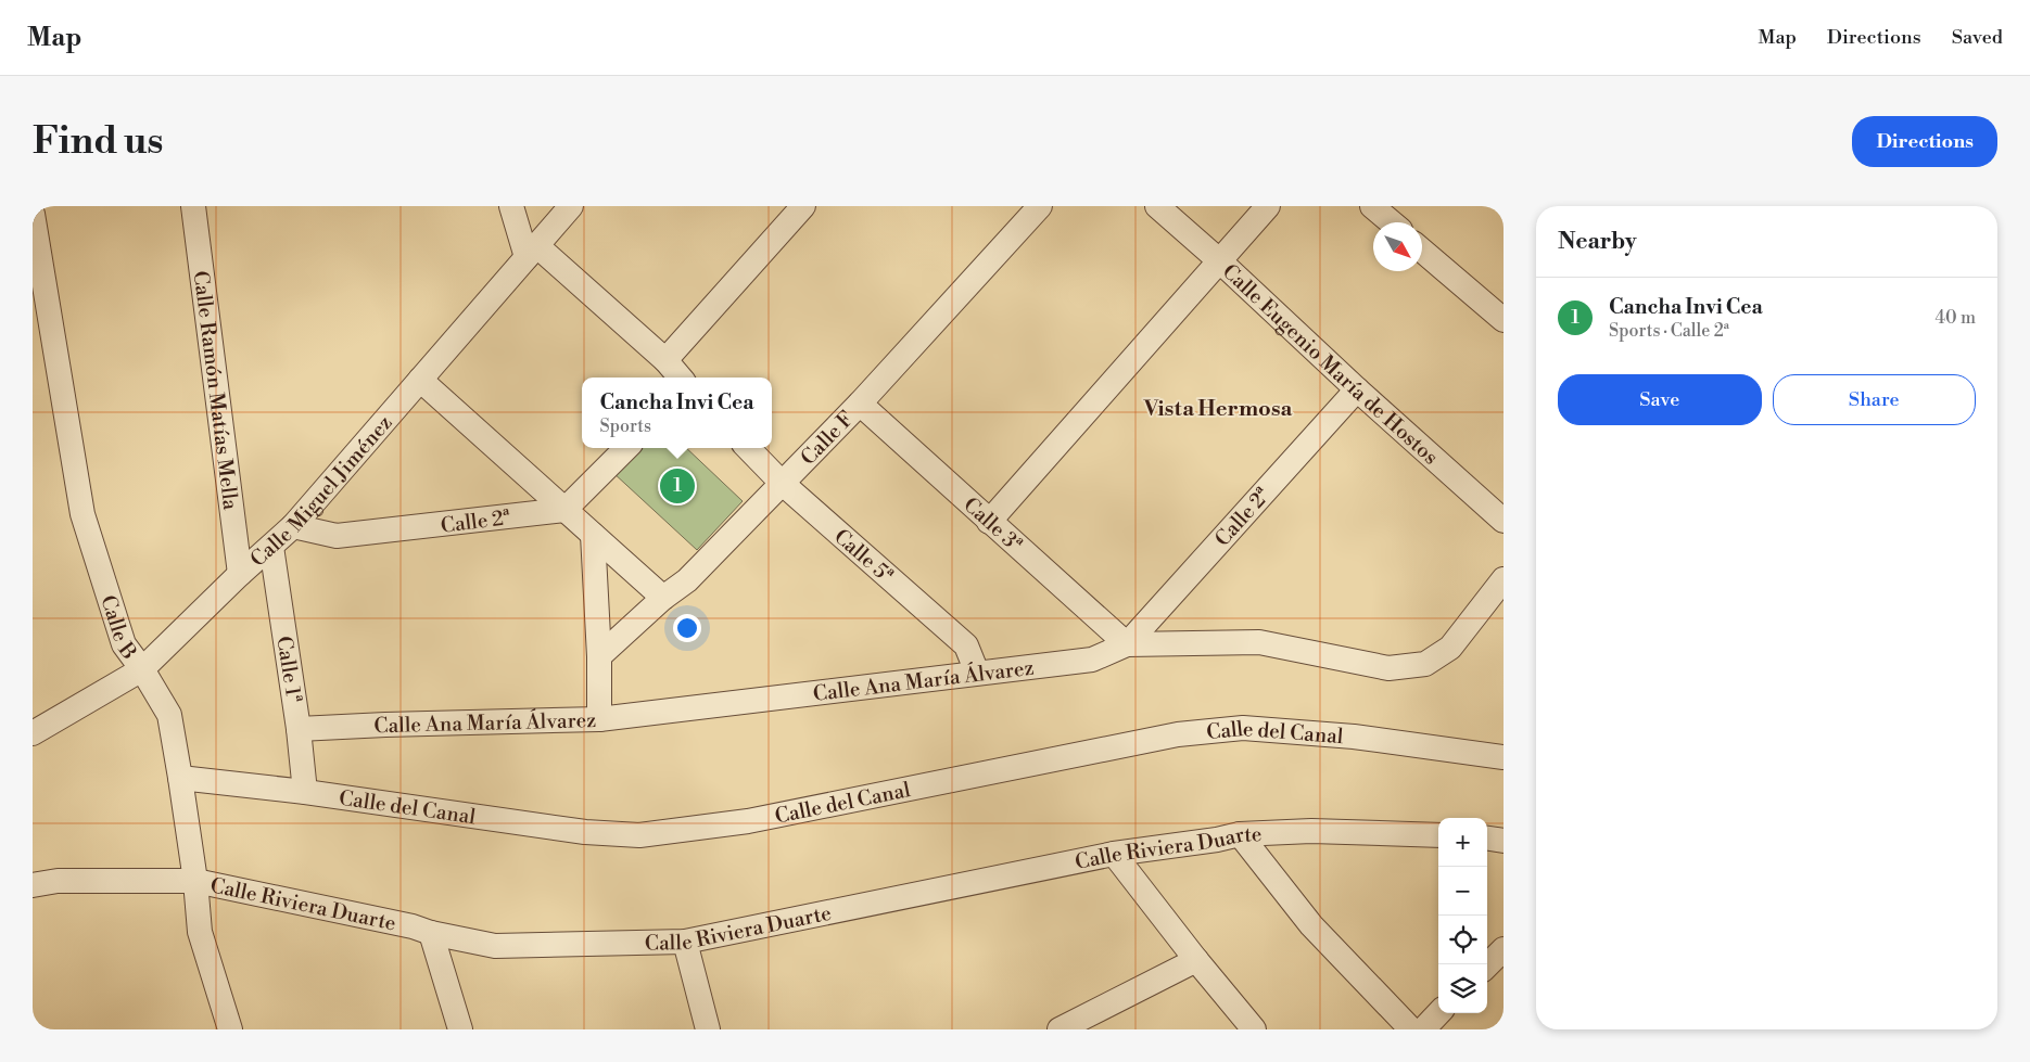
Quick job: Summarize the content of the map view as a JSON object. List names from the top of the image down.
{
  "streets": {
    "street": [
      "Calle Eugenio María de Hostos",
      "Calle Ramón Matías Mella",
      "Calle F",
      "Calle Miguel Jiménez",
      "Calle 2ª",
      "Calle 3ª",
      "Calle 5ª",
      "Calle B",
      "Calle 1ª",
      "Calle Ana María Álvarez",
      "Calle del Canal",
      "Calle Riviera Duarte"
    ]
  },
  "crossings": [
    ["Calle Eugenio María de Hostos", "Calle 2ª"],
    ["Calle Ramón Matías Mella", "Calle Miguel Jiménez"],
    ["Calle F", "Calle 3ª"],
    ["Calle F", "Calle 5ª"],
    ["Calle Miguel Jiménez", "Calle 2ª"],
    ["Calle Miguel Jiménez", "Calle B"],
    ["Calle Miguel Jiménez", "Calle 1ª"],
    ["Calle 2ª", "Calle 3ª"],
    ["Calle 2ª", "Calle Ana María Álvarez"],
    ["Calle 3ª", "Calle Ana María Álvarez"],
    ["Calle 5ª", "Calle Ana María Álvarez"],
    ["Calle B", "Calle del Canal"],
    ["Calle B", "Calle Riviera Duarte"],
    ["Calle 1ª", "Calle Ana María Álvarez"],
    ["Calle 1ª", "Calle del Canal"]
  ],
  "districts": ["Vista Hermosa"],
  "north": "bottom right",
  "page": {
    "header": "Map",
    "nav": ["Map", "Directions", "Saved"],
    "buttons": [
      "Directions",
      ["Save", "Share"]
    ],
    "title": "Find us",
    "heading": "Nearby",
    "list": [
      {
        "mark": "1",
        "name": "Cancha Invi Cea",
        "note": "Sports · Calle 2ª",
        "value": "40 m"
      }
    ],
    "popup": ["Cancha Invi Cea", "Sports"],
    "pins": "1",
    "map_buttons": ["+", "−"]
  }
}
